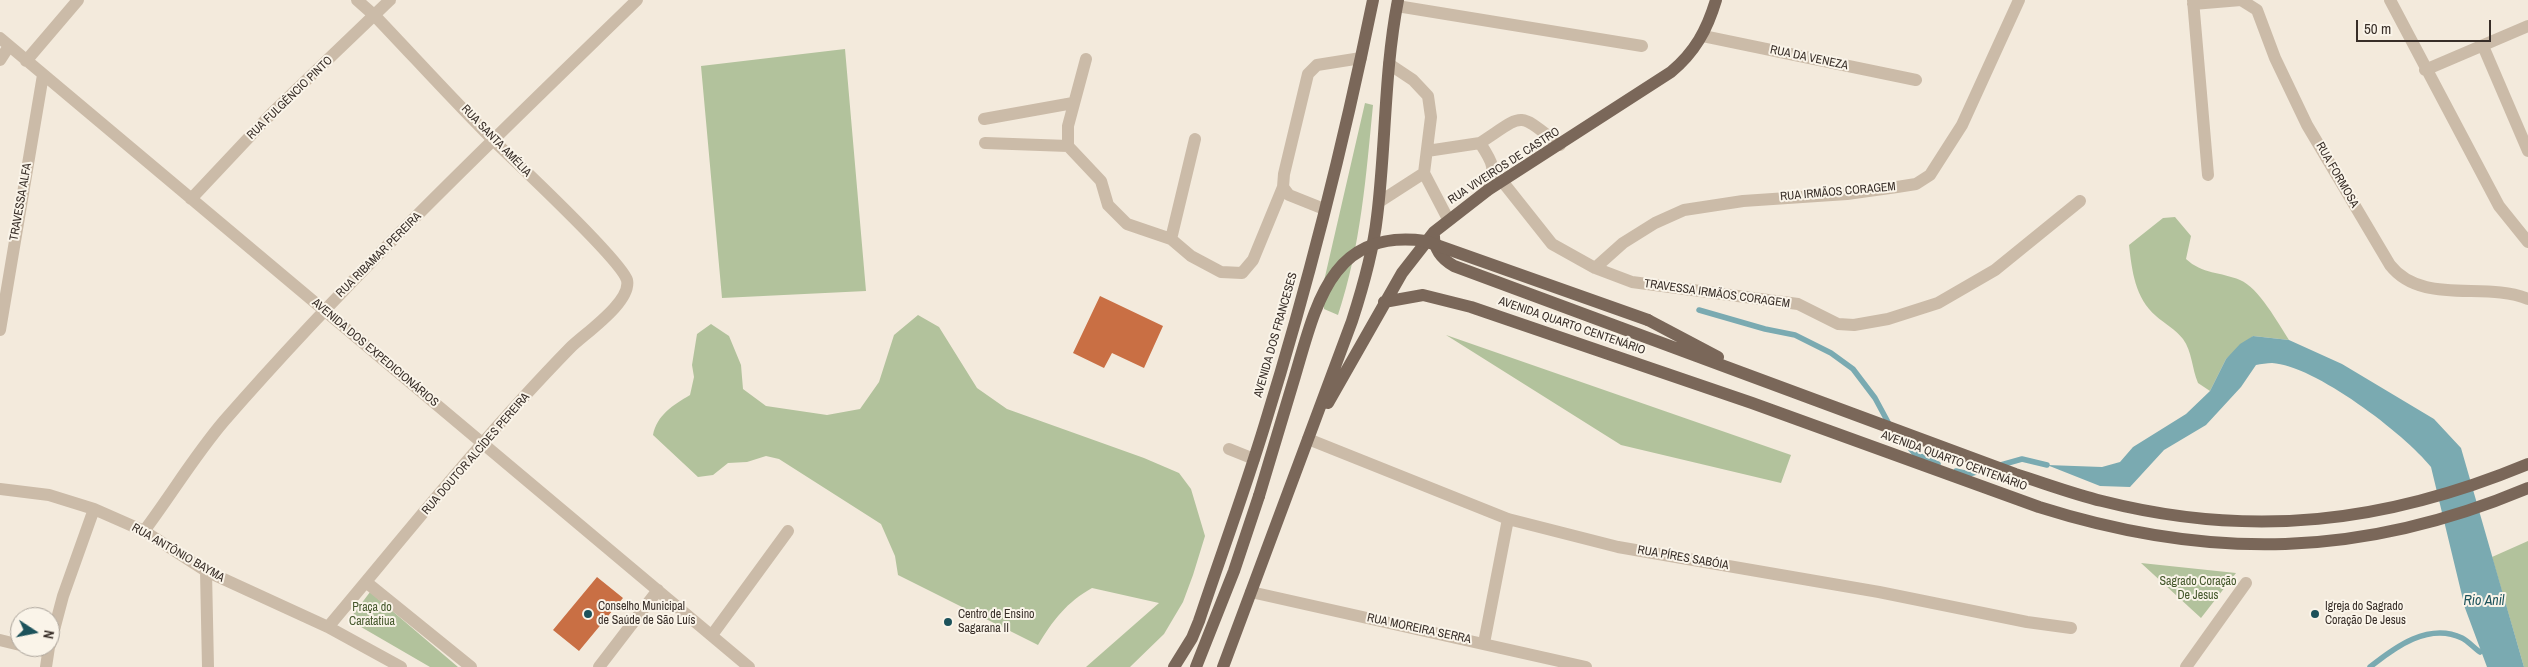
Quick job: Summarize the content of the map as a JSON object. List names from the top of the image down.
{
  "streets": {
    "main road": ["RUA VIVEIROS DE CASTRO", "AVENIDA QUARTO CENTENÁRIO", "AVENIDA DOS FRANCESES"],
    "street": [
      "RUA DA VENEZA",
      "RUA FULGÊNCIO PINTO",
      "RUA SANTA AMÉLIA",
      "RUA FORMOSA",
      "RUA IRMÃOS CORAGEM",
      "TRAVESSA ALFA",
      "RUA RIBAMAR PEREIRA",
      "TRAVESSA IRMÃOS CORAGEM",
      "AVENIDA DOS EXPEDICIONÁRIOS",
      "RUA DOUTOR ALCÍDES PEREIRA",
      "RUA ANTÔNIO BAYMA",
      "RUA PÍRES SABÓIA",
      "RUA MOREIRA SERRA"
    ]
  },
  "crossings": [
    ["RUA DA VENEZA", "RUA VIVEIROS DE CASTRO"],
    ["RUA FULGÊNCIO PINTO", "RUA SANTA AMÉLIA"],
    ["RUA FULGÊNCIO PINTO", "AVENIDA DOS EXPEDICIONÁRIOS"],
    ["RUA SANTA AMÉLIA", "RUA RIBAMAR PEREIRA"],
    ["RUA SANTA AMÉLIA", "RUA DOUTOR ALCÍDES PEREIRA"],
    ["RUA VIVEIROS DE CASTRO", "TRAVESSA IRMÃOS CORAGEM"],
    ["RUA VIVEIROS DE CASTRO", "AVENIDA QUARTO CENTENÁRIO"],
    ["RUA VIVEIROS DE CASTRO", "RUA PÍRES SABÓIA"],
    ["RUA IRMÃOS CORAGEM", "TRAVESSA IRMÃOS CORAGEM"],
    ["TRAVESSA ALFA", "AVENIDA DOS EXPEDICIONÁRIOS"],
    ["RUA RIBAMAR PEREIRA", "AVENIDA DOS EXPEDICIONÁRIOS"],
    ["RUA RIBAMAR PEREIRA", "RUA ANTÔNIO BAYMA"],
    ["AVENIDA DOS EXPEDICIONÁRIOS", "RUA DOUTOR ALCÍDES PEREIRA"],
    ["RUA DOUTOR ALCÍDES PEREIRA", "RUA ANTÔNIO BAYMA"]
  ],
  "water": ["Rio Anil"],
  "parks": ["Sagrado Coração De Jesus", "Praça do Caratatiua"],
  "places": ["Conselho Municipal de Saúde de São Luís", "Igreja do Sagrado Coração De Jesus", "Centro de Ensino Sagarana II"],
  "scale_bar": "50 m",
  "north": "right"
}
